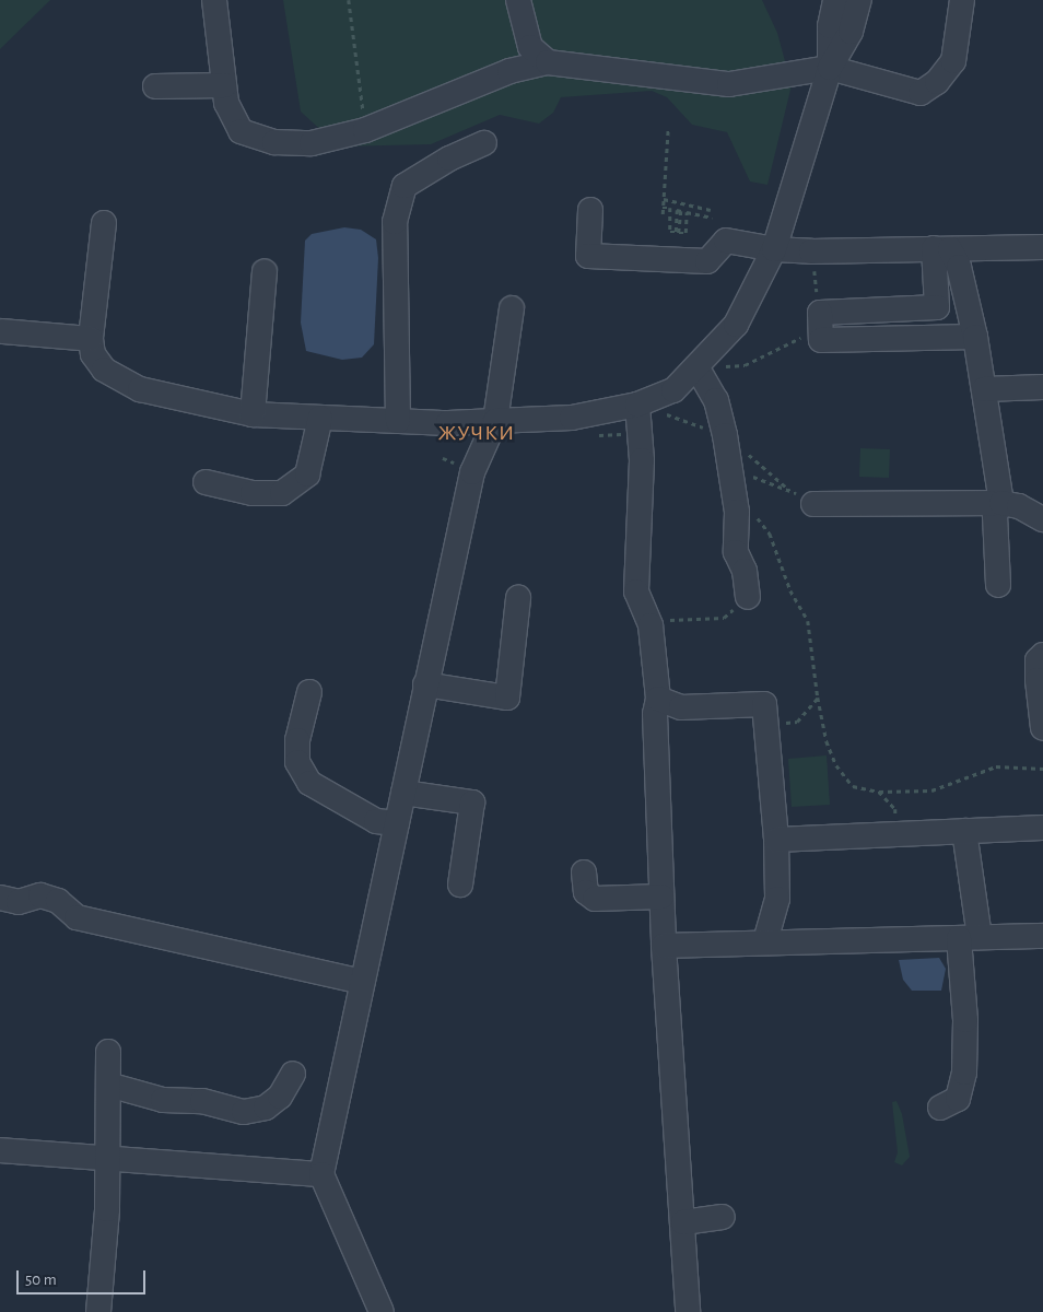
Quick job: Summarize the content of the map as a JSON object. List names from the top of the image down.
{
  "districts": ["ЖУЧКИ"],
  "scale_bar": "50 m"
}
